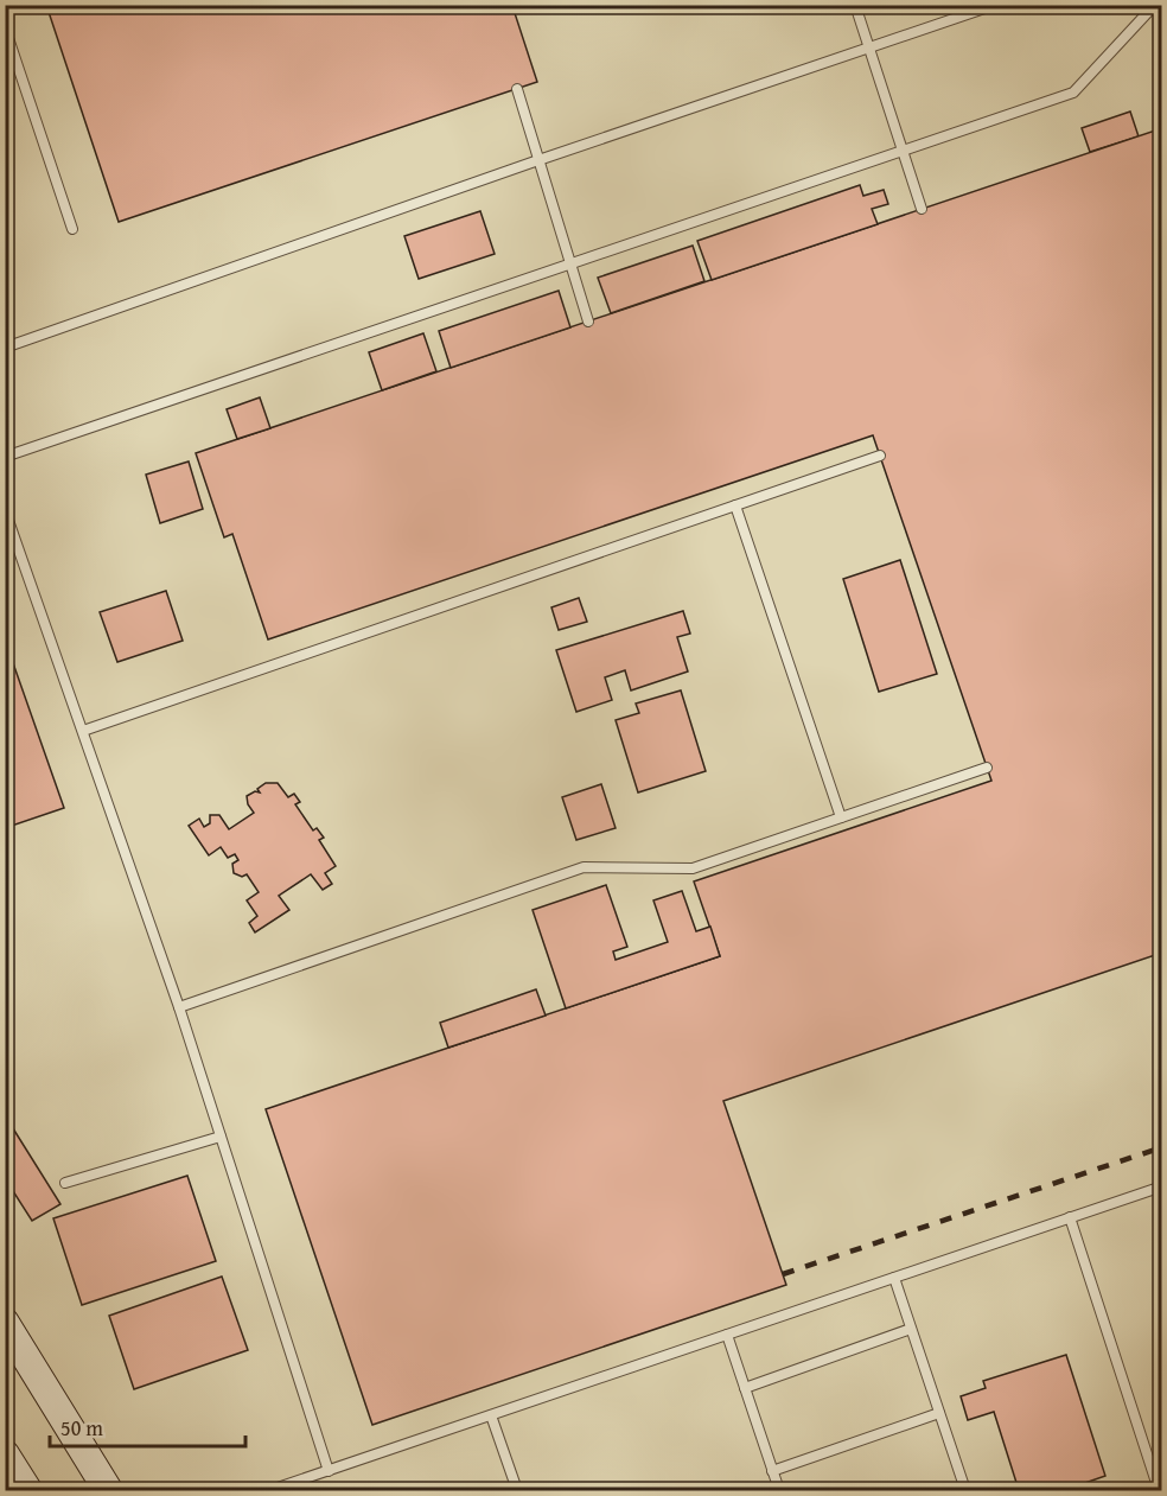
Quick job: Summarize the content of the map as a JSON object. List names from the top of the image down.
{
  "scale_bar": "50 m"
}
